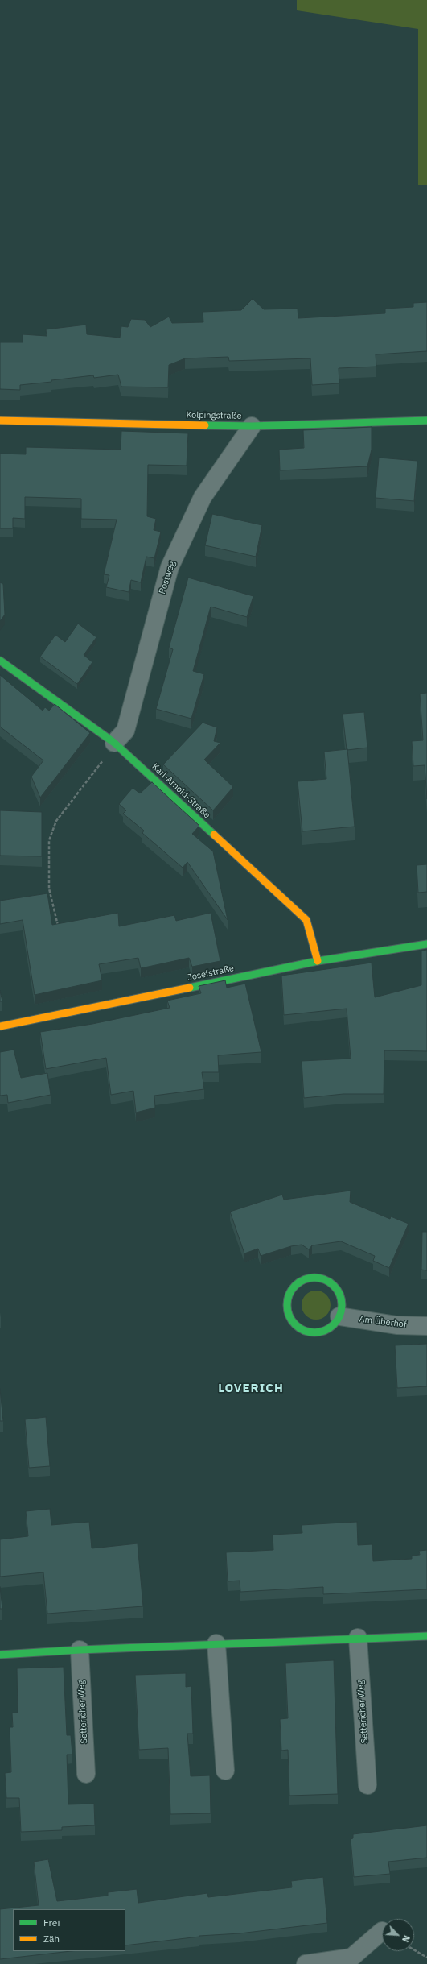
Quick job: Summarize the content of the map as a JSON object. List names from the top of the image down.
{
  "streets": {
    "street": [
      "Kolpingstraße",
      "Postweg",
      "Karl-Arnold-Straße",
      "Josefstraße",
      "Am Überhof",
      "Settericher Weg"
    ]
  },
  "crossings": [
    ["Kolpingstraße", "Postweg"],
    ["Postweg", "Karl-Arnold-Straße"],
    ["Karl-Arnold-Straße", "Josefstraße"]
  ],
  "districts": ["LOVERICH"],
  "legend": ["Frei", "Zäh"],
  "north": "bottom right"
}
